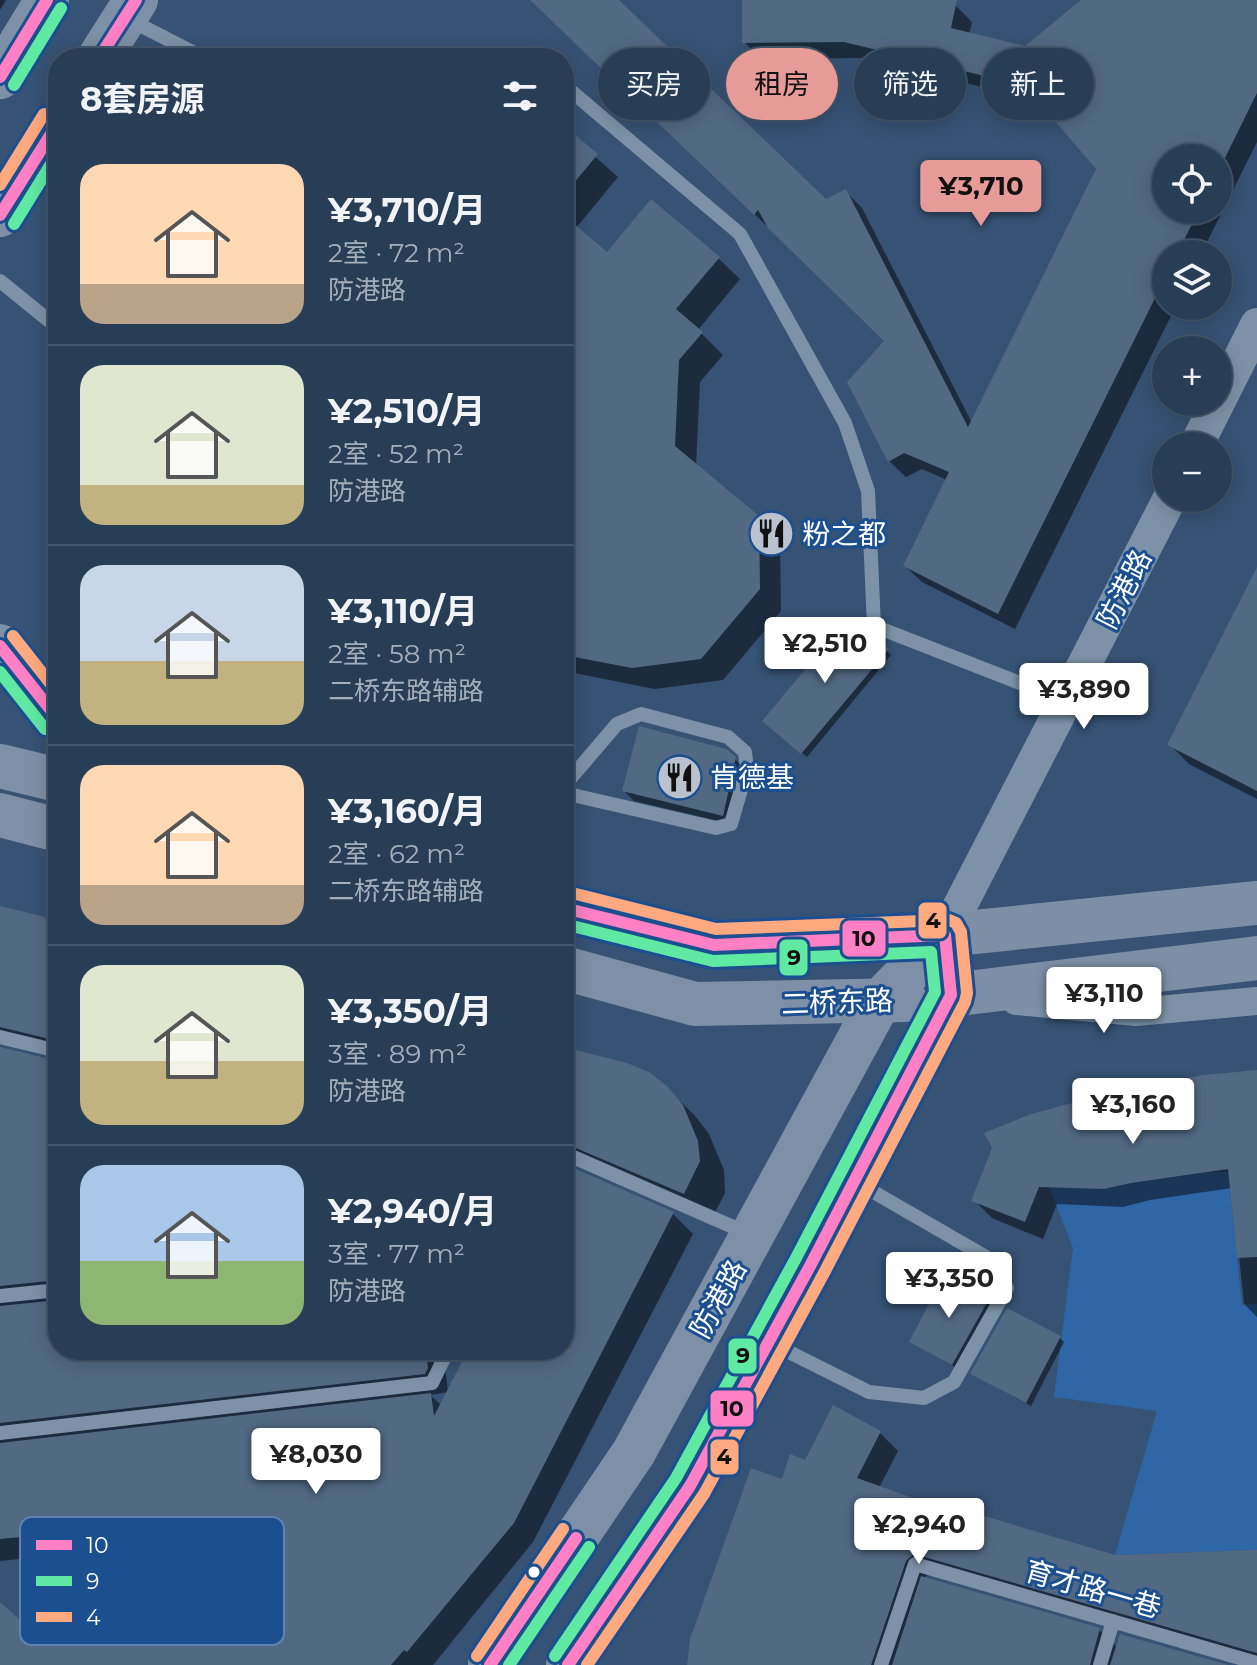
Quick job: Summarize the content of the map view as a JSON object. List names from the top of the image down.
{
  "streets": {
    "highway": ["防港路", "二桥东路"],
    "lane": ["育才路一巷"]
  },
  "crossings": [
    ["防港路", "二桥东路"]
  ],
  "places": {
    "restaurant": ["粉之都", "肯德基"]
  },
  "lines": ["transit line 10", "transit line 9", "transit line 4"],
  "legend": ["10", "9", "4"],
  "page": {
    "chip": [
      "买房",
      "租房",
      "筛选",
      "新上"
    ],
    "heading": "8套房源",
    "map_buttons": ["+", "−"],
    "list": [
      {
        "name": "¥3,710/月",
        "note": "2室 · 72 m² · 防港路"
      },
      {
        "name": "¥2,510/月",
        "note": "2室 · 52 m² · 防港路"
      },
      {
        "name": "¥3,110/月",
        "note": "2室 · 58 m² · 二桥东路辅路"
      },
      {
        "name": "¥3,160/月",
        "note": "2室 · 62 m² · 二桥东路辅路"
      },
      {
        "name": "¥3,350/月",
        "note": "3室 · 89 m² · 防港路"
      },
      {
        "name": "¥2,940/月",
        "note": "3室 · 77 m² · 防港路"
      }
    ],
    "price": [
      "¥3,710",
      "¥2,510",
      "¥3,890",
      "¥3,110",
      "¥3,160",
      "¥3,350",
      "¥8,030",
      "¥2,940"
    ]
  }
}
